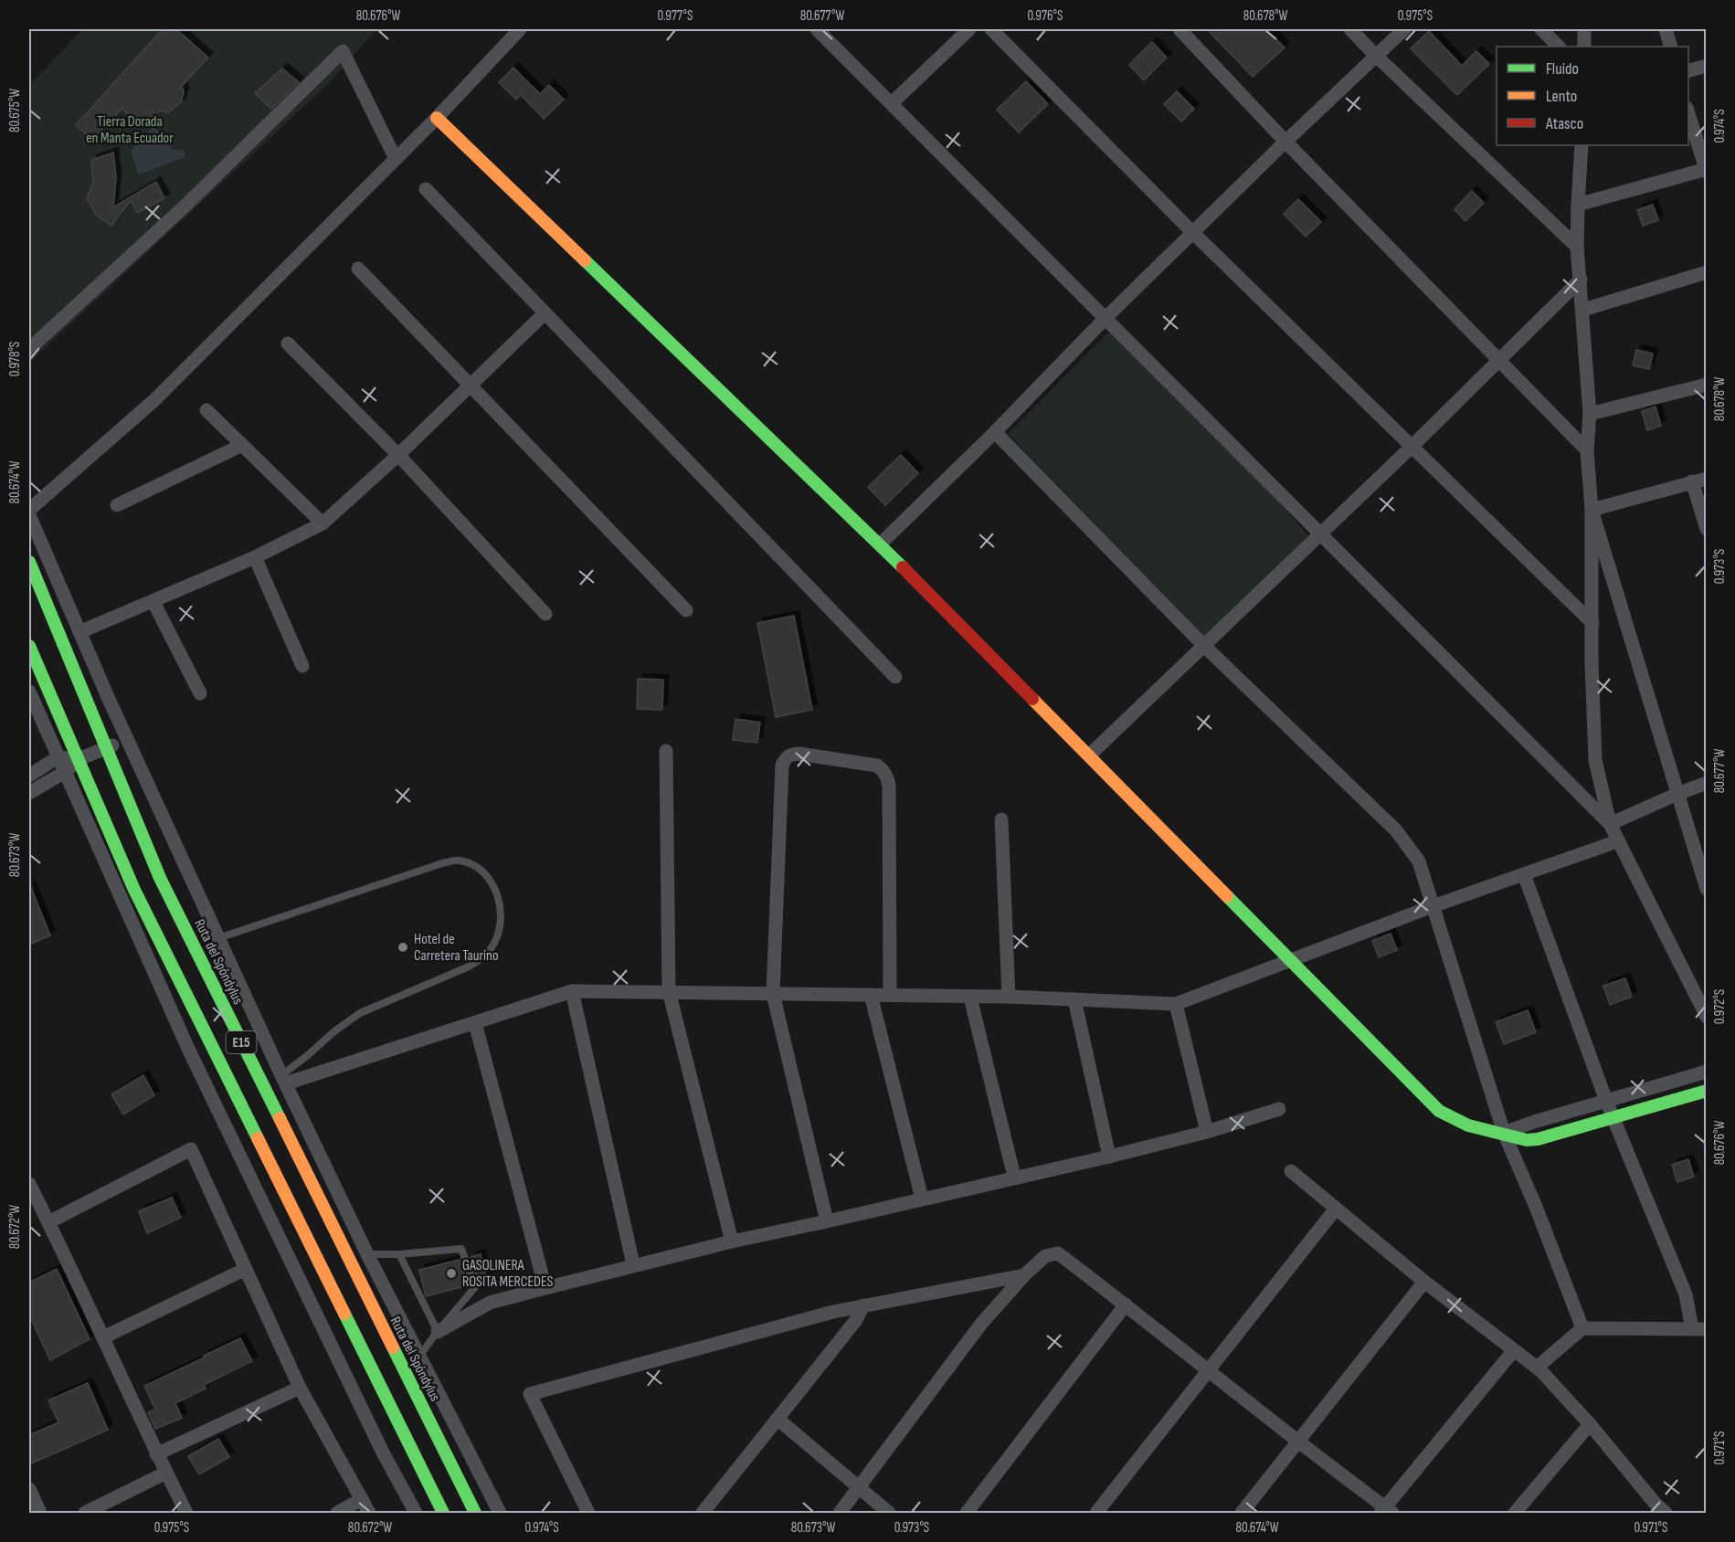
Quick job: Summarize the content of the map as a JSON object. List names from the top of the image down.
{
  "streets": {
    "main road": ["Ruta del Spóndylus", "E15"]
  },
  "parks": ["Tierra Dorada en Manta Ecuador"],
  "places": ["Hotel de Carretera Taurino", "GASOLINERA ROSITA MERCEDES"],
  "legend": ["Fluido", "Lento", "Atasco"],
  "coordinates": [
    "80.676°W",
    "0.977°S",
    "80.677°W",
    "0.976°S",
    "80.678°W",
    "0.975°S",
    "80.675°W",
    "0.974°S",
    "0.978°S",
    "80.674°W",
    "0.973°S",
    "80.673°W",
    "0.972°S",
    "80.672°W",
    "0.971°S"
  ]
}
